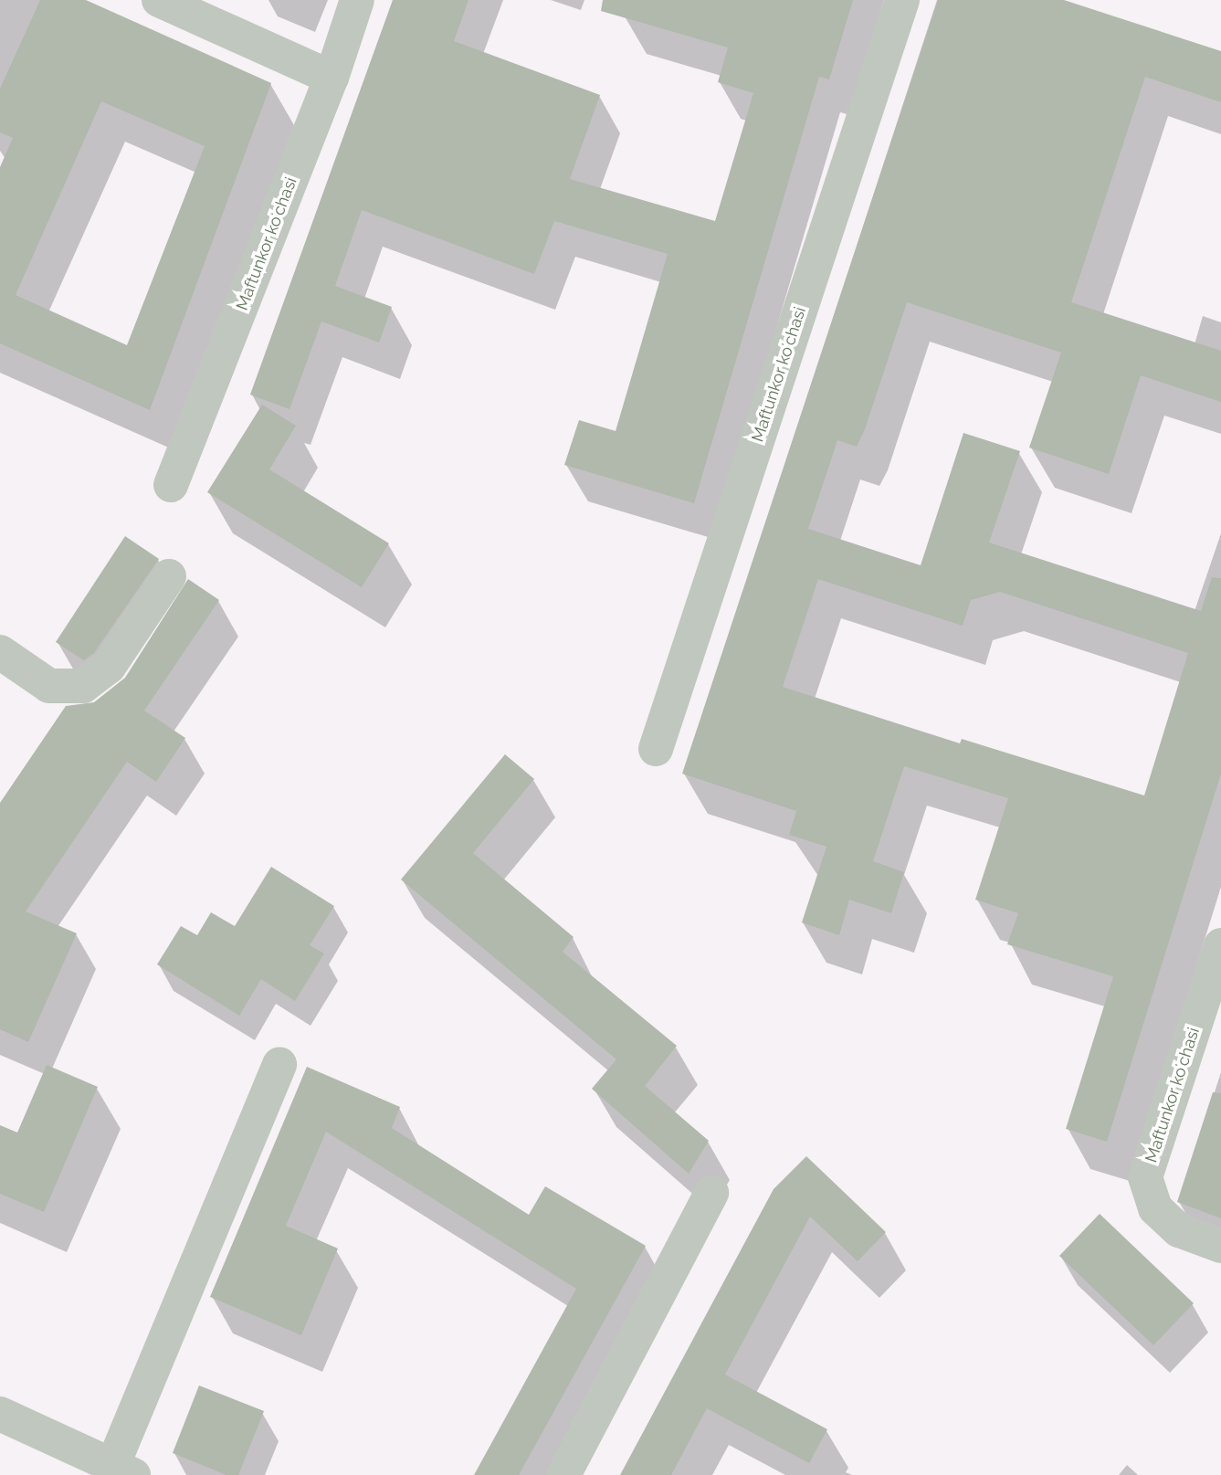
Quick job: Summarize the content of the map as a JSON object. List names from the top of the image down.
{
  "streets": {
    "street": ["Maftunkor koʻchasi"]
  }
}
